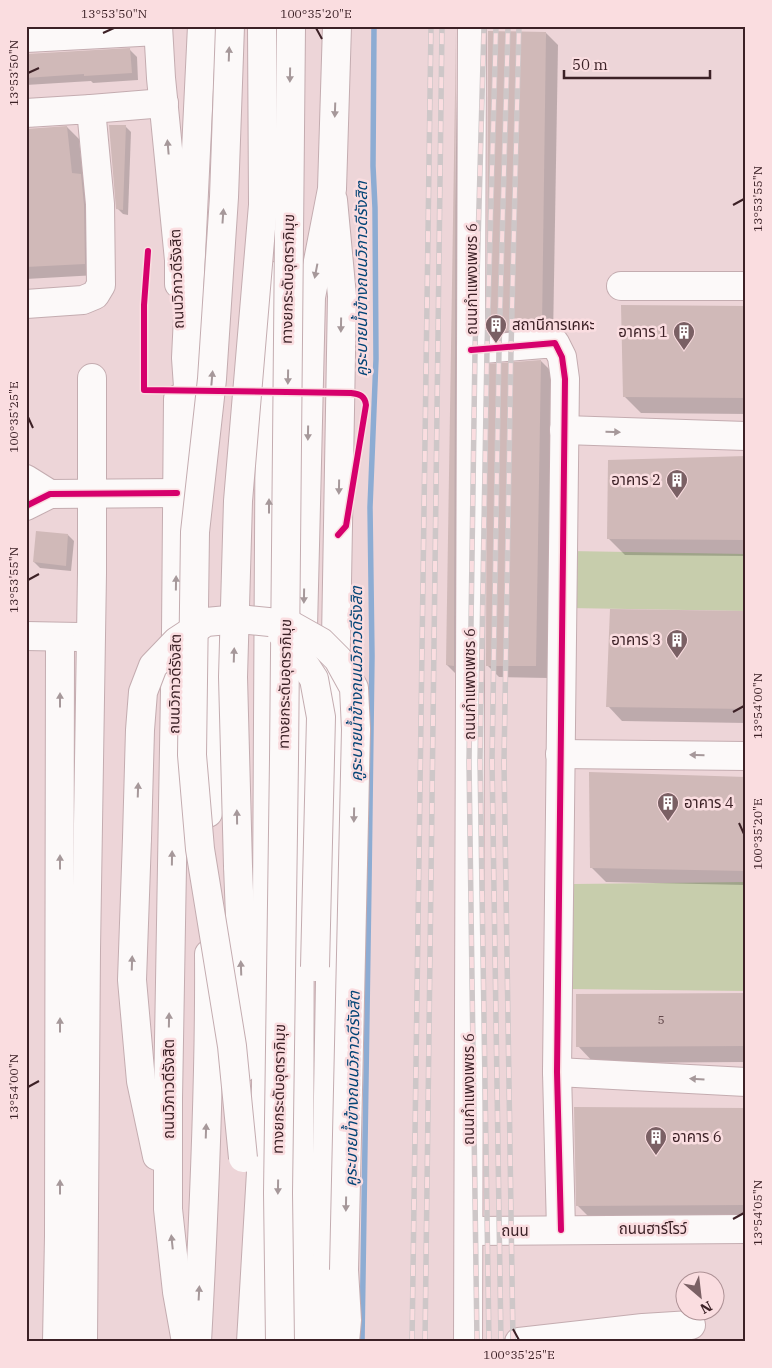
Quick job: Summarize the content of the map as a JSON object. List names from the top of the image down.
{
  "streets": {
    "main road": [
      "ถนนวิภาวดีรังสิต",
      "ทางยกระดับอุตราภิมุข",
      "ถนนกำแพงเพชร 6",
      "ถนนฮาร์โรว์",
      "ถนน"
    ]
  },
  "crossings": [
    ["ถนนกำแพงเพชร 6", "ถนน"],
    ["ถนนฮาร์โรว์", "ถนน"]
  ],
  "water": ["คูระบายน้ำข้างถนนวิภาวดีรังสิต"],
  "places": {
    "building": [
      "สถานีการเคหะ",
      "อาคาร 1",
      "อาคาร 2",
      "อาคาร 3",
      "อาคาร 4",
      "อาคาร 6"
    ]
  },
  "house_numbers": ["5"],
  "scale_bar": "50 m",
  "north": "bottom right",
  "coordinates": [
    "13°53'50\"N",
    "100°35'20\"E",
    "13°53'55\"N",
    "100°35'25\"E",
    "13°54'00\"N",
    "13°54'05\"N"
  ]
}
